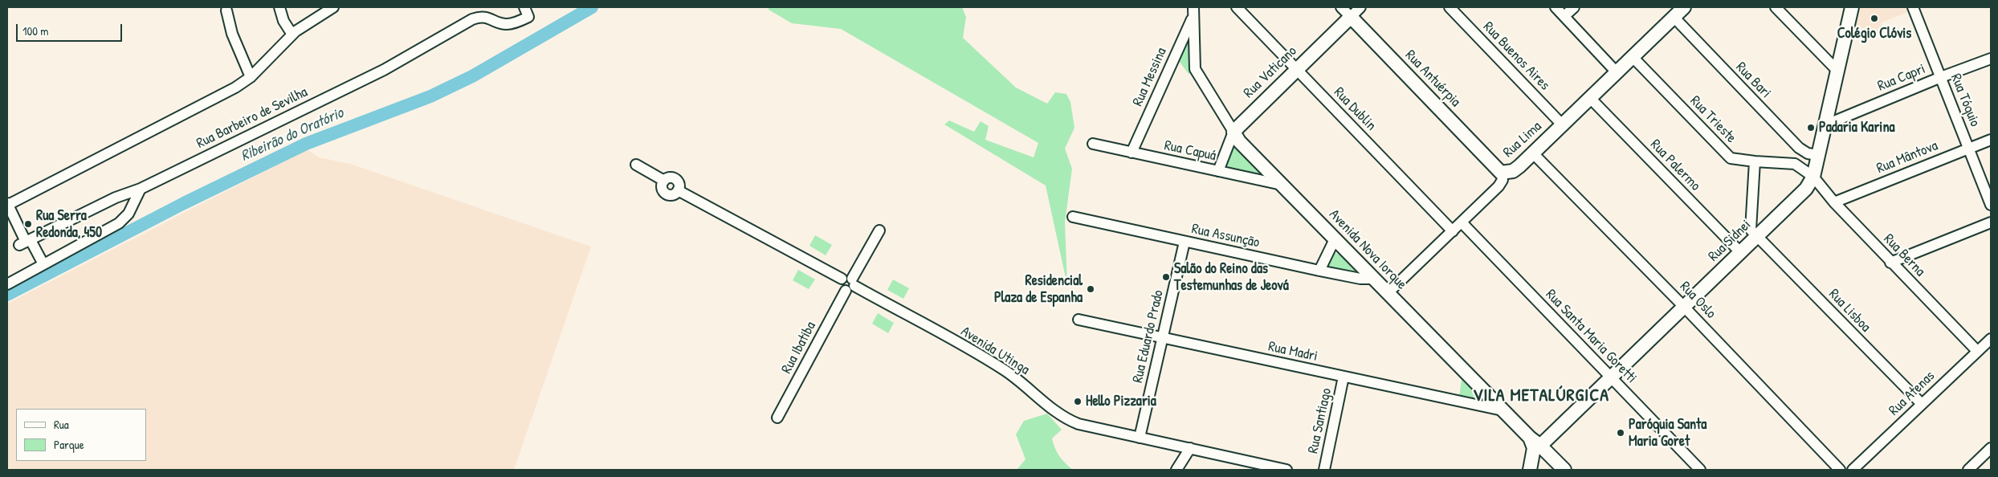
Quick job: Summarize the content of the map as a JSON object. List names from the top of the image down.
{
  "streets": {
    "main road": [
      "Rua Vaticano",
      "Rua Antuérpia",
      "Rua Lima",
      "Rua Sidnei",
      "Avenida Nova Iorque"
    ],
    "street": [
      "Rua Buenos Aires",
      "Rua Messina",
      "Rua Capri",
      "Rua Bari",
      "Rua Tóquio",
      "Rua Dublin",
      "Rua Barbeiro de Sevilha",
      "Rua Trieste",
      "Rua Capuá",
      "Rua Mântova",
      "Rua Palermo",
      "Rua Assunção",
      "Rua Berna",
      "Rua Oslo",
      "Rua Lisboa",
      "Rua Eduardo Prado",
      "Rua Santa Maria Goretti",
      "Rua Ibatiba",
      "Avenida Utinga",
      "Rua Madri",
      "Rua Atenas",
      "Rua Santiago"
    ]
  },
  "crossings": [
    ["Rua Buenos Aires", "Rua Lima"],
    ["Rua Vaticano", "Rua Antuérpia"],
    ["Rua Vaticano", "Rua Dublin"],
    ["Rua Vaticano", "Rua Capuá"],
    ["Rua Vaticano", "Avenida Nova Iorque"],
    ["Rua Messina", "Rua Capuá"],
    ["Rua Messina", "Avenida Nova Iorque"],
    ["Rua Capri", "Rua Tóquio"],
    ["Rua Capri", "Rua Sidnei"],
    ["Rua Antuérpia", "Rua Lima"],
    ["Rua Bari", "Rua Lima"],
    ["Rua Bari", "Rua Sidnei"],
    ["Rua Tóquio", "Rua Mântova"],
    ["Rua Dublin", "Rua Lima"],
    ["Rua Trieste", "Rua Lima"],
    ["Rua Lima", "Rua Palermo"],
    ["Rua Lima", "Avenida Nova Iorque"],
    ["Rua Lima", "Rua Oslo"],
    ["Rua Lima", "Rua Santa Maria Goretti"],
    ["Rua Capuá", "Avenida Nova Iorque"],
    ["Rua Mântova", "Rua Berna"],
    ["Rua Palermo", "Rua Sidnei"],
    ["Rua Assunção", "Avenida Nova Iorque"],
    ["Rua Assunção", "Rua Eduardo Prado"],
    ["Rua Sidnei", "Avenida Nova Iorque"],
    ["Rua Sidnei", "Rua Berna"],
    ["Rua Sidnei", "Rua Oslo"],
    ["Rua Sidnei", "Rua Lisboa"],
    ["Rua Sidnei", "Rua Santa Maria Goretti"],
    ["Avenida Nova Iorque", "Rua Madri"],
    ["Rua Berna", "Rua Atenas"],
    ["Rua Lisboa", "Rua Atenas"],
    ["Rua Eduardo Prado", "Avenida Utinga"],
    ["Rua Eduardo Prado", "Rua Madri"],
    ["Rua Ibatiba", "Avenida Utinga"],
    ["Rua Madri", "Rua Santiago"]
  ],
  "districts": ["VILA METALÚRGICA"],
  "water": ["Ribeirão do Oratório"],
  "places": [
    "Colégio Clóvis",
    "Padaria Karina",
    "Rua Serra Redonda, 450",
    "Salão do Reino das Testemunhas de Jeová",
    "Residencial Plaza de Espanha",
    "Hello Pizzaria",
    "Paróquia Santa Maria Goret"
  ],
  "legend": ["Rua", "Parque"],
  "scale_bar": "100 m"
}
